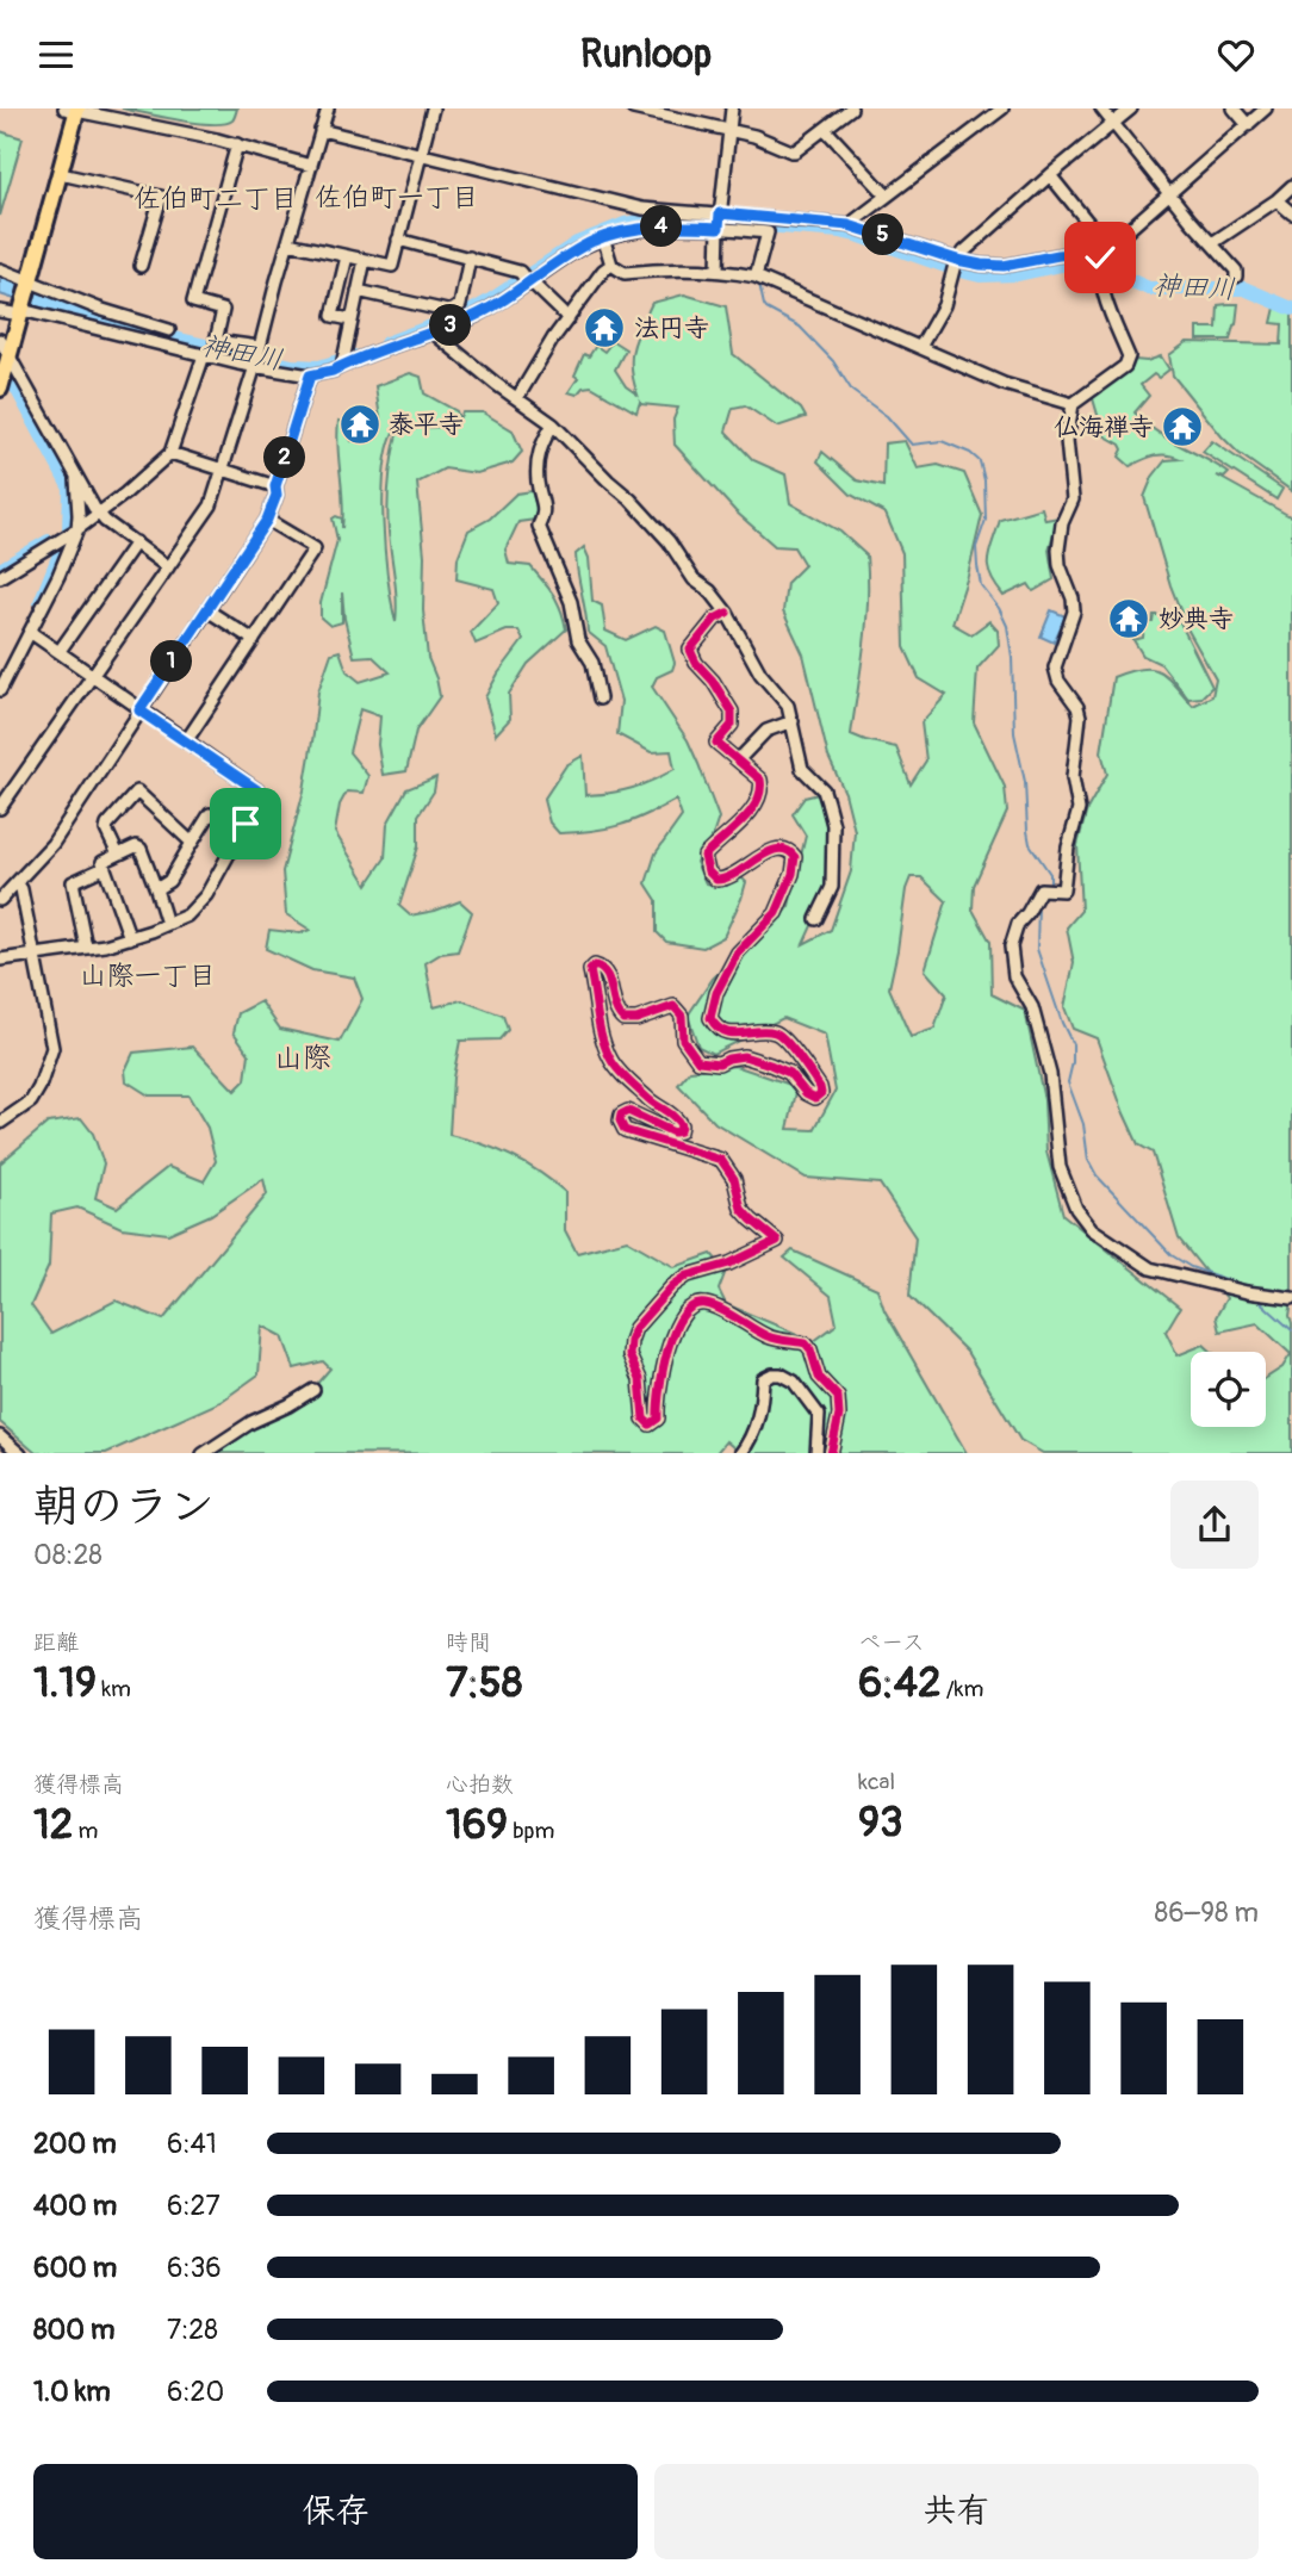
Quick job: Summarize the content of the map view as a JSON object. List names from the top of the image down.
{
  "districts": [
    "佐伯町一丁目",
    "佐伯町二丁目",
    "山際一丁目",
    "山際"
  ],
  "water": ["神田川"],
  "places": {
    "temple": [
      "法円寺",
      "泰平寺",
      "仏海禅寺",
      "妙典寺"
    ]
  },
  "page": {
    "header": "Runloop",
    "pins": [
      "4",
      "5",
      "3",
      "2",
      "1"
    ],
    "heading": ["朝のラン", "08:28"],
    "stats": [
      ["距離", "1.19 km"],
      ["時間", "7:58"],
      ["ペース", "6:42 /km"],
      ["獲得標高", "12 m"],
      ["心拍数", "169 bpm"],
      ["kcal", "93"]
    ],
    "chart": ["獲得標高", "86–98 m"],
    "list": [
      {
        "name": "200 m",
        "note": "6:41"
      },
      {
        "name": "400 m",
        "note": "6:27"
      },
      {
        "name": "600 m",
        "note": "6:36"
      },
      {
        "name": "800 m",
        "note": "7:28"
      },
      {
        "name": "1.0 km",
        "note": "6:20"
      }
    ],
    "buttons": ["保存", "共有"]
  }
}
